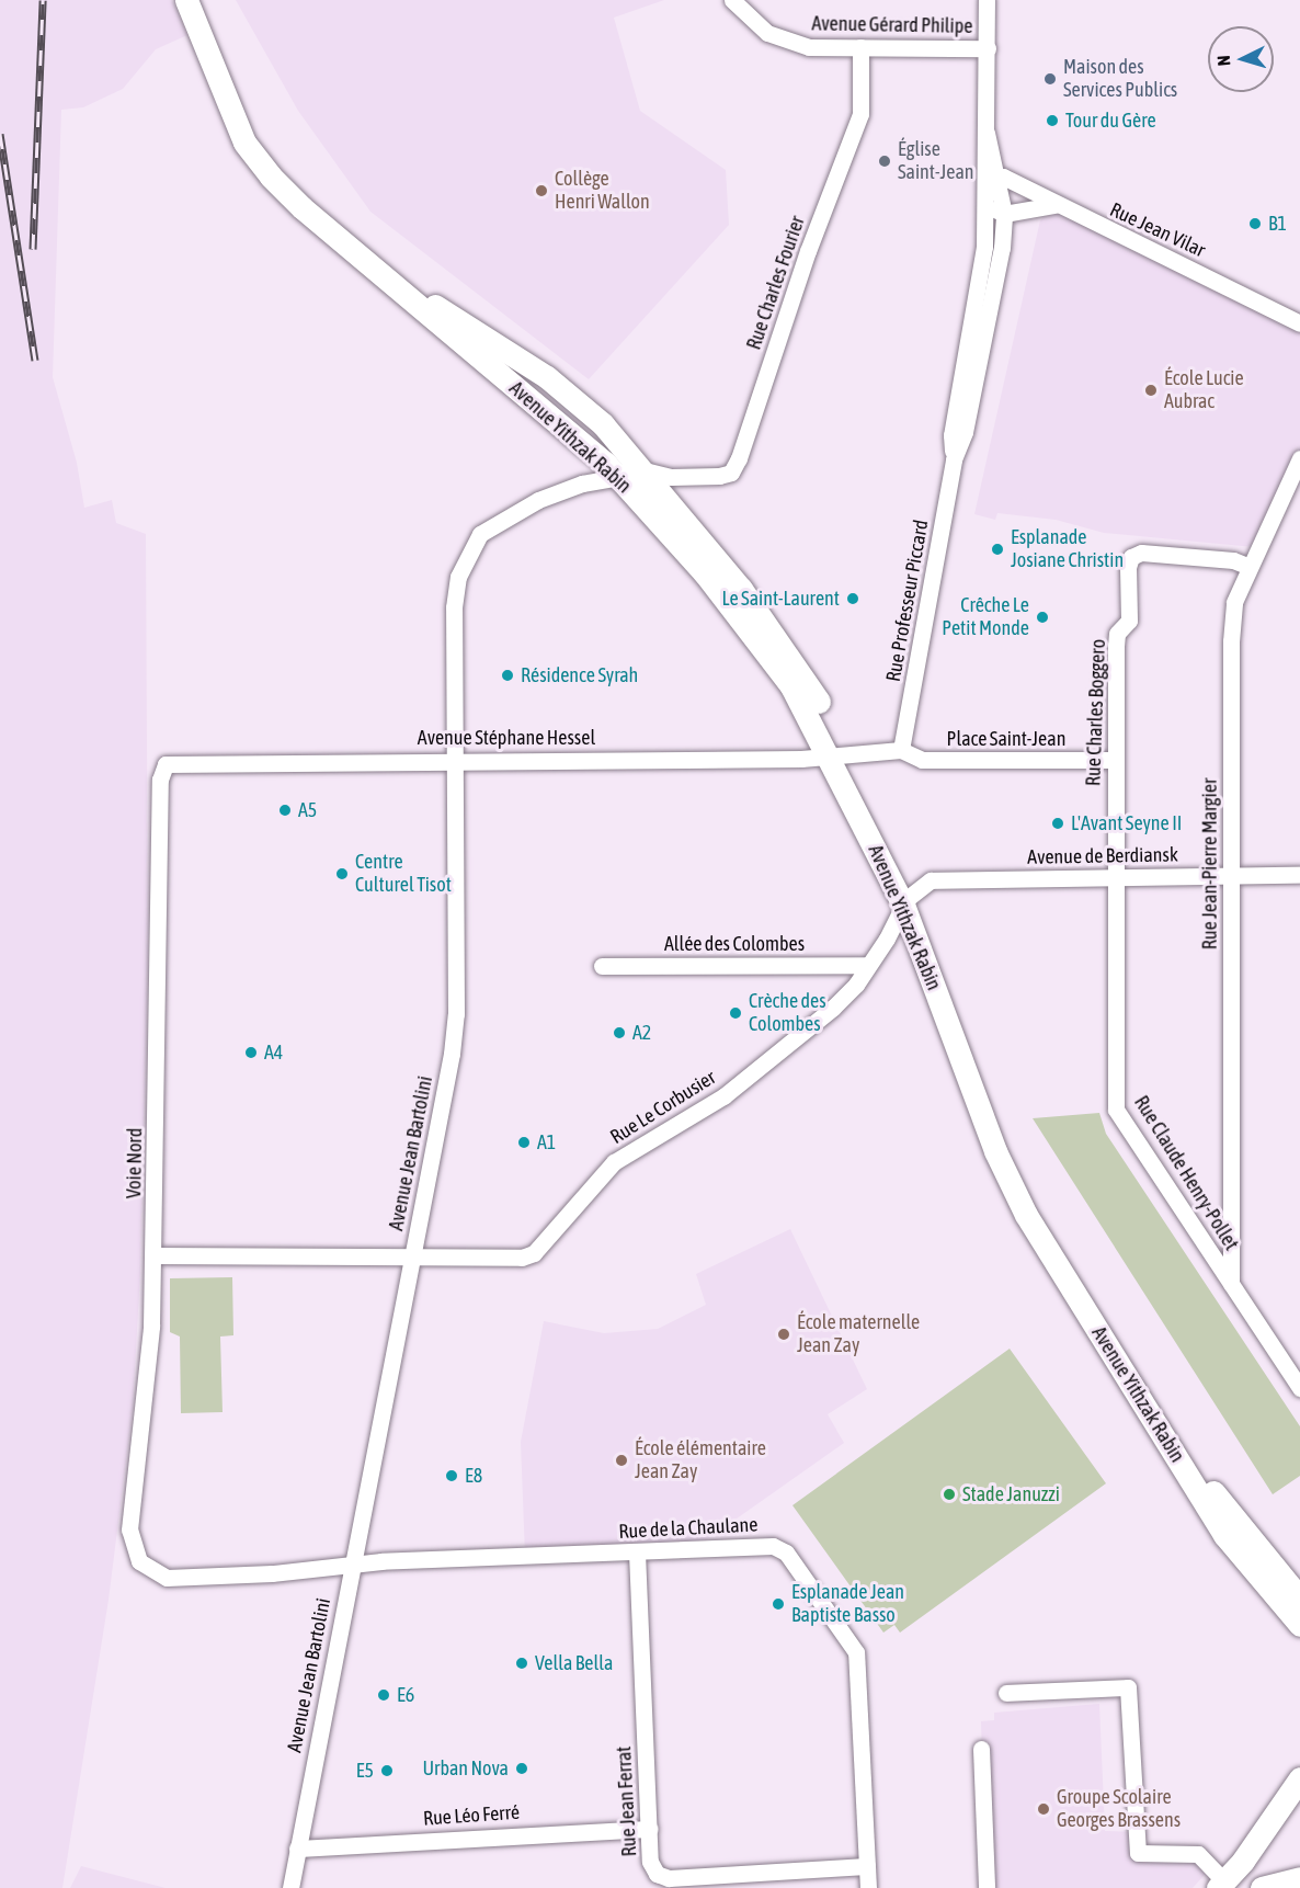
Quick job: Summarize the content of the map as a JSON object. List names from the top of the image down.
{
  "streets": {
    "main road": ["Avenue Yithzak Rabin"],
    "street": [
      "Avenue Gérard Philipe",
      "Rue Jean Vilar",
      "Rue Charles Fourier",
      "Rue Professeur Piccard",
      "Rue Charles Boggero",
      "Avenue Stéphane Hessel",
      "Place Saint-Jean",
      "Avenue de Berdiansk",
      "Rue Jean-Pierre Margier",
      "Allée des Colombes",
      "Rue Le Corbusier",
      "Avenue Jean Bartolini",
      "Voie Nord",
      "Rue Claude Henry-Pollet",
      "Rue de la Chaulane",
      "Rue Jean Ferrat",
      "Rue Léo Ferré"
    ]
  },
  "crossings": [
    ["Avenue Gérard Philipe", "Rue Charles Fourier"],
    ["Rue Charles Fourier", "Avenue Yithzak Rabin"],
    ["Rue Charles Fourier", "Avenue Jean Bartolini"],
    ["Avenue Yithzak Rabin", "Avenue Stéphane Hessel"],
    ["Avenue Yithzak Rabin", "Avenue de Berdiansk"],
    ["Avenue Yithzak Rabin", "Rue Le Corbusier"],
    ["Avenue Yithzak Rabin", "Avenue Jean Bartolini"],
    ["Rue Professeur Piccard", "Avenue Stéphane Hessel"],
    ["Rue Professeur Piccard", "Place Saint-Jean"],
    ["Rue Charles Boggero", "Place Saint-Jean"],
    ["Rue Charles Boggero", "Avenue de Berdiansk"],
    ["Rue Charles Boggero", "Rue Jean-Pierre Margier"],
    ["Rue Charles Boggero", "Rue Claude Henry-Pollet"],
    ["Avenue Stéphane Hessel", "Place Saint-Jean"],
    ["Avenue Stéphane Hessel", "Avenue Jean Bartolini"],
    ["Avenue Stéphane Hessel", "Voie Nord"],
    ["Avenue de Berdiansk", "Rue Jean-Pierre Margier"],
    ["Avenue de Berdiansk", "Rue Le Corbusier"],
    ["Avenue de Berdiansk", "Rue Claude Henry-Pollet"],
    ["Rue Jean-Pierre Margier", "Rue Claude Henry-Pollet"],
    ["Allée des Colombes", "Rue Le Corbusier"],
    ["Rue Le Corbusier", "Avenue Jean Bartolini"],
    ["Rue Le Corbusier", "Voie Nord"],
    ["Avenue Jean Bartolini", "Rue de la Chaulane"],
    ["Avenue Jean Bartolini", "Rue Léo Ferré"],
    ["Voie Nord", "Rue de la Chaulane"],
    ["Rue de la Chaulane", "Rue Jean Ferrat"],
    ["Rue Jean Ferrat", "Rue Léo Ferré"]
  ],
  "places": [
    "Maison des Services Publics",
    "Tour du Gère",
    "Église Saint-Jean",
    "Collège Henri Wallon",
    "B1",
    "École Lucie Aubrac",
    "Esplanade Josiane Christin",
    "Le Saint-Laurent",
    "Crêche Le Petit Monde",
    "Résidence Syrah",
    "A5",
    "L'Avant Seyne II",
    "Centre Culturel Tisot",
    "Crèche des Colombes",
    "A2",
    "A4",
    "A1",
    "École maternelle Jean Zay",
    "École élémentaire Jean Zay",
    "E8",
    "Stade Januzzi",
    "Esplanade Jean Baptiste Basso",
    "Vella Bella",
    "E6",
    "Urban Nova",
    "E5",
    "Groupe Scolaire Georges Brassens"
  ],
  "north": "left"
}
